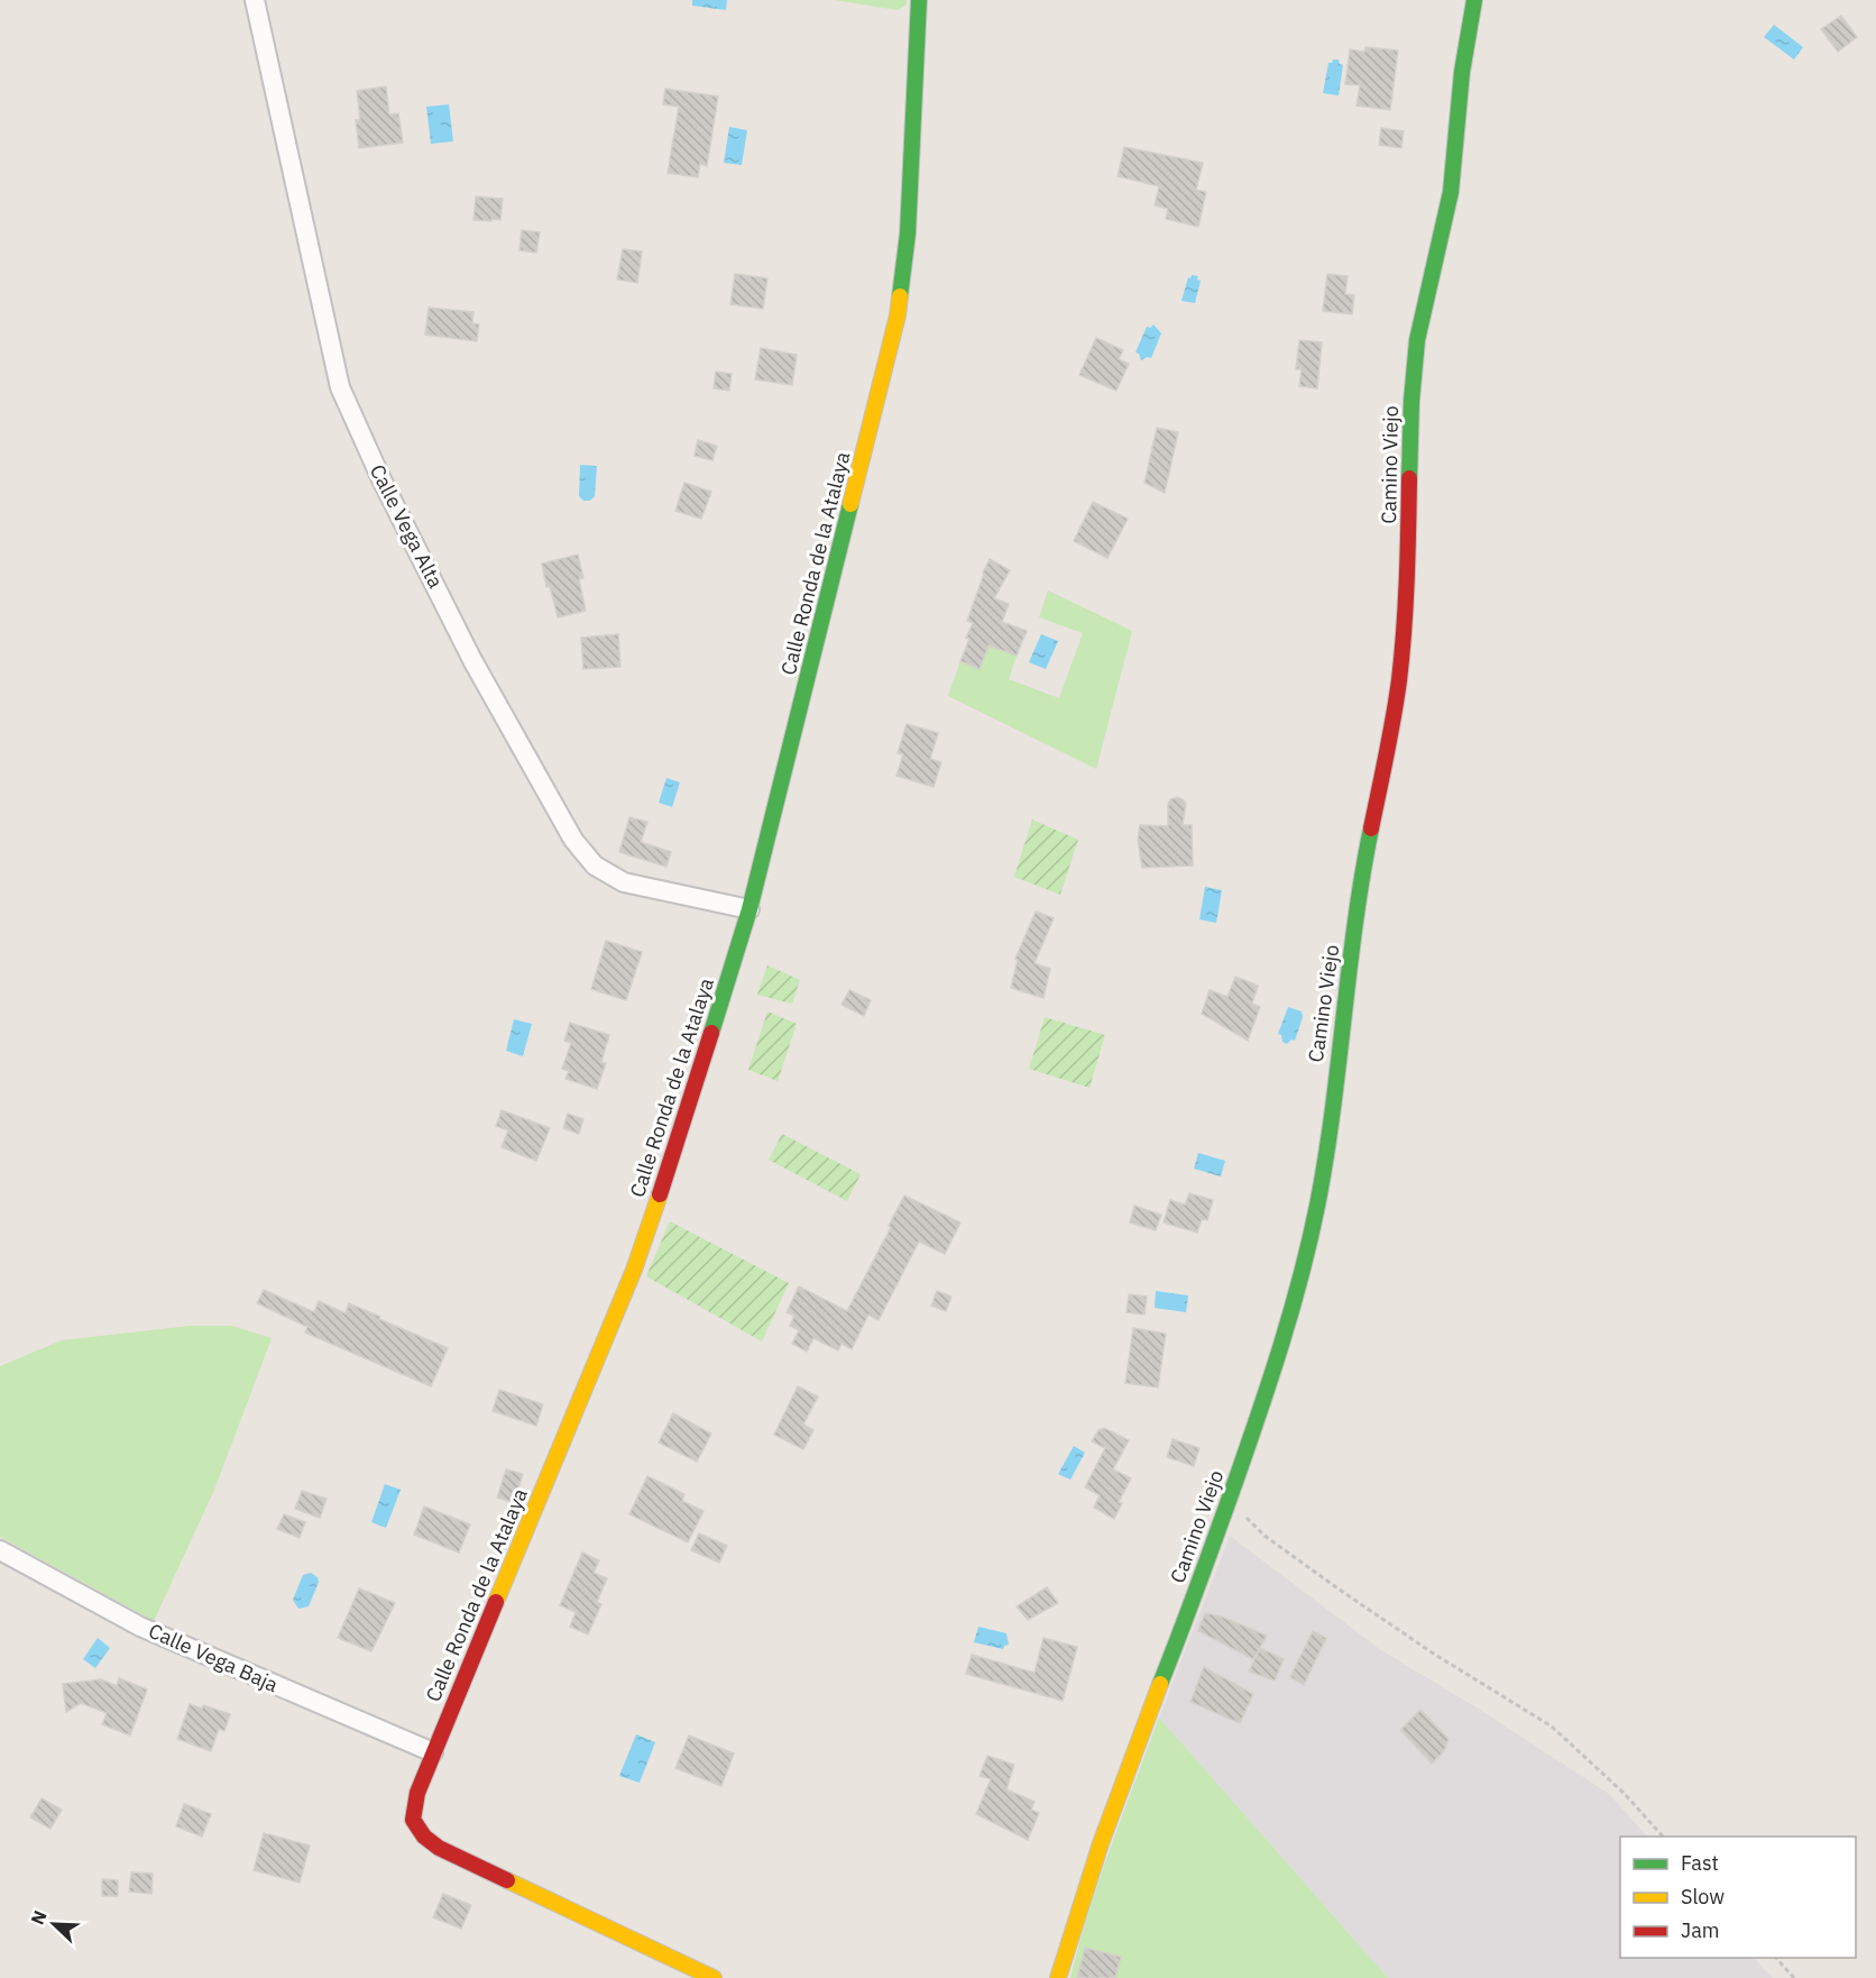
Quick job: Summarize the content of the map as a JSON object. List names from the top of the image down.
{
  "streets": {
    "street": [
      "Camino Viejo",
      "Calle Vega Alta",
      "Calle Ronda de la Atalaya",
      "Calle Vega Baja"
    ]
  },
  "crossings": [
    ["Calle Vega Alta", "Calle Ronda de la Atalaya"],
    ["Calle Ronda de la Atalaya", "Calle Vega Baja"]
  ],
  "legend": ["Fast", "Slow", "Jam"],
  "north": "top left"
}
